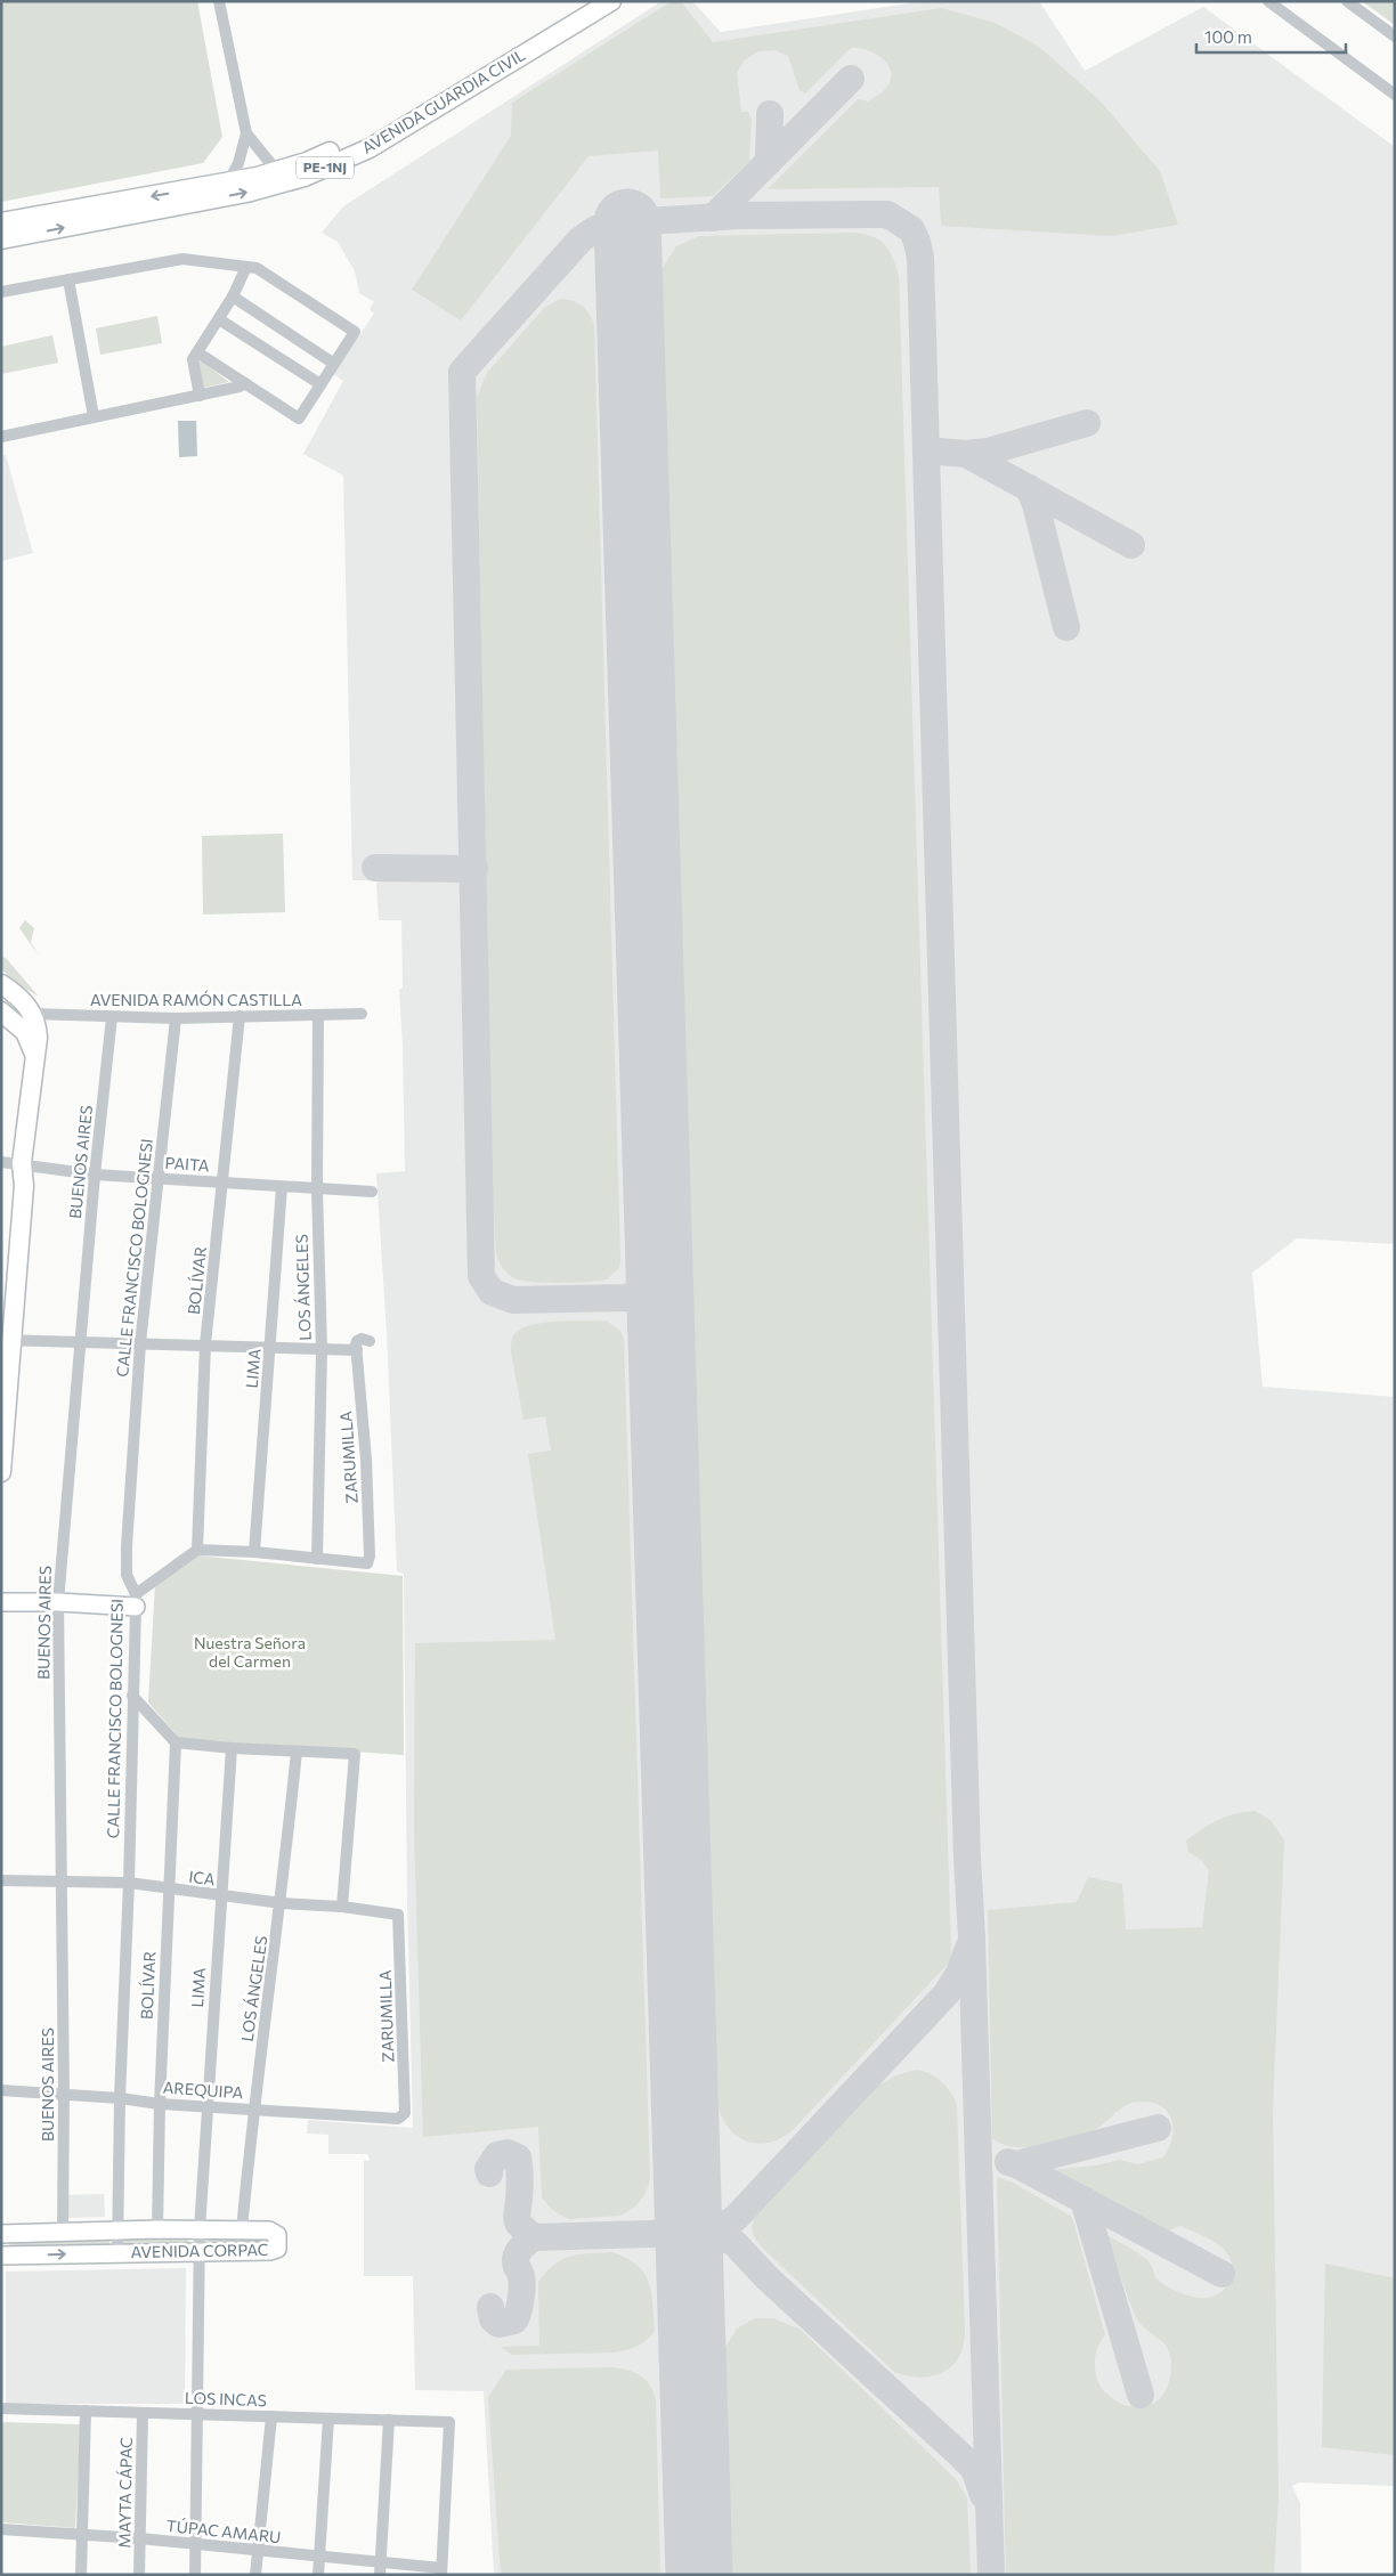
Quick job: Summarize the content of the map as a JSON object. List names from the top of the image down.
{
  "streets": {
    "main road": ["AVENIDA GUARDIA CIVIL", "PE-1NJ"],
    "street": [
      "AVENIDA RAMÓN CASTILLA",
      "BUENOS AIRES",
      "PAITA",
      "CALLE FRANCISCO BOLOGNESI",
      "BOLÍVAR",
      "LOS ÁNGELES",
      "LIMA",
      "ZARUMILLA",
      "ICA",
      "AREQUIPA",
      "AVENIDA CORPAC",
      "LOS INCAS",
      "MAYTA CÁPAC",
      "TÚPAC AMARU"
    ]
  },
  "crossings": [
    ["AVENIDA RAMÓN CASTILLA", "BUENOS AIRES"],
    ["AVENIDA RAMÓN CASTILLA", "CALLE FRANCISCO BOLOGNESI"],
    ["AVENIDA RAMÓN CASTILLA", "BOLÍVAR"],
    ["AVENIDA RAMÓN CASTILLA", "LOS ÁNGELES"],
    ["BUENOS AIRES", "PAITA"],
    ["BUENOS AIRES", "ICA"],
    ["BUENOS AIRES", "AREQUIPA"],
    ["BUENOS AIRES", "AVENIDA CORPAC"],
    ["PAITA", "CALLE FRANCISCO BOLOGNESI"],
    ["PAITA", "BOLÍVAR"],
    ["PAITA", "LOS ÁNGELES"],
    ["PAITA", "LIMA"],
    ["CALLE FRANCISCO BOLOGNESI", "ICA"],
    ["CALLE FRANCISCO BOLOGNESI", "AREQUIPA"],
    ["CALLE FRANCISCO BOLOGNESI", "AVENIDA CORPAC"],
    ["BOLÍVAR", "ICA"],
    ["BOLÍVAR", "AREQUIPA"],
    ["BOLÍVAR", "AVENIDA CORPAC"],
    ["LOS ÁNGELES", "ZARUMILLA"],
    ["LOS ÁNGELES", "ICA"],
    ["LOS ÁNGELES", "AREQUIPA"],
    ["LOS ÁNGELES", "AVENIDA CORPAC"],
    ["LIMA", "ICA"],
    ["LIMA", "AREQUIPA"],
    ["LIMA", "AVENIDA CORPAC"],
    ["LIMA", "LOS INCAS"],
    ["LIMA", "TÚPAC AMARU"],
    ["ZARUMILLA", "ICA"],
    ["ZARUMILLA", "AREQUIPA"],
    ["LOS INCAS", "MAYTA CÁPAC"],
    ["LOS INCAS", "TÚPAC AMARU"],
    ["MAYTA CÁPAC", "TÚPAC AMARU"]
  ],
  "parks": ["Nuestra Señora del Carmen"],
  "scale_bar": "100 m"
}
